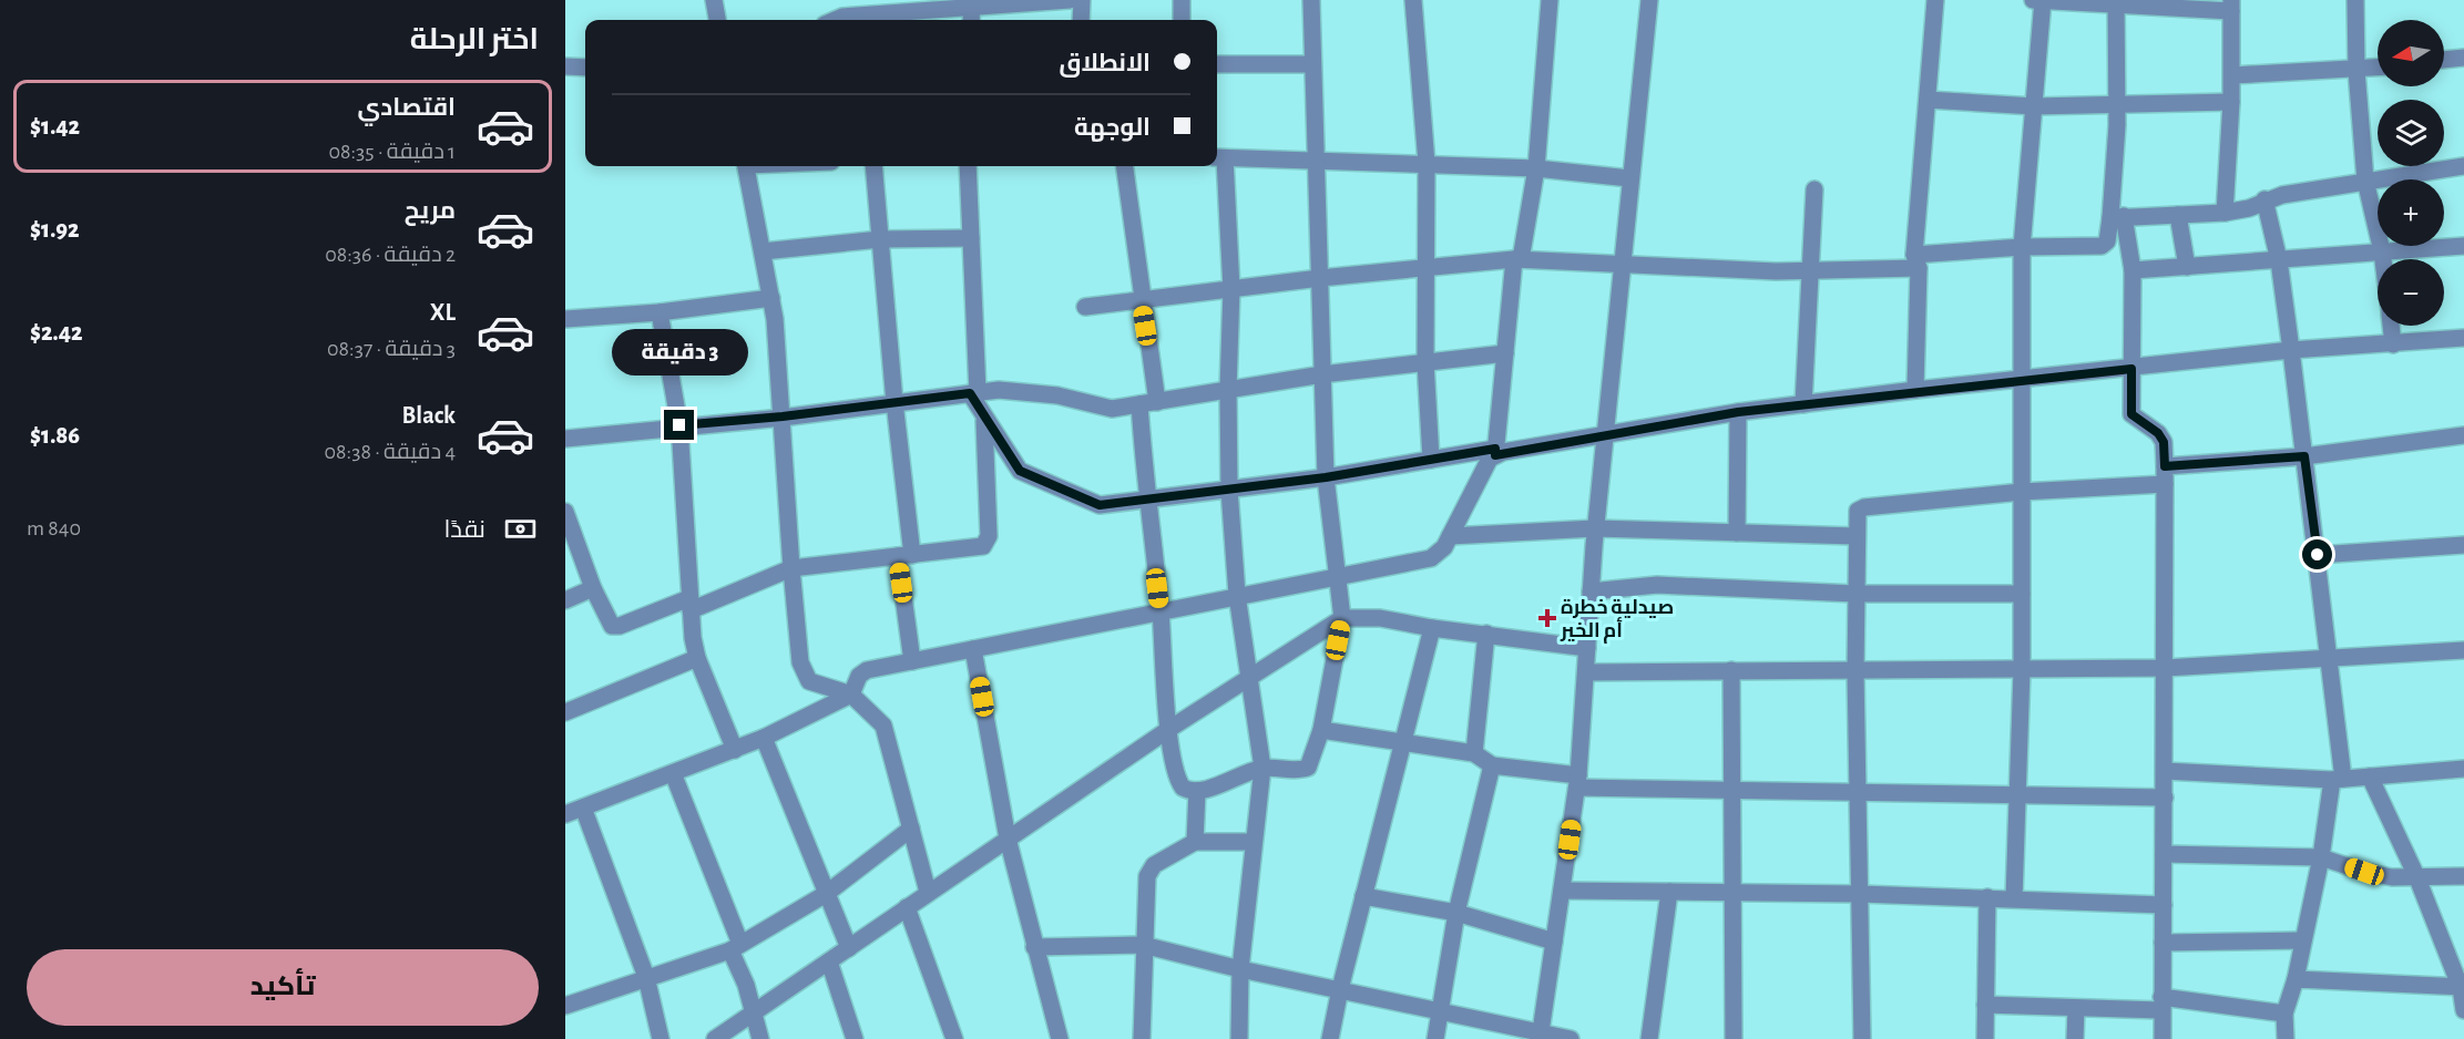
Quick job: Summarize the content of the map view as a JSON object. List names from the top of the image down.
{
  "places": {
    "health": ["صيدلية خطرة أم الخير"]
  },
  "north": "left",
  "page": {
    "heading": "اختر الرحلة",
    "map_buttons": ["+", "−"],
    "banner": ["الانطلاق", "الوجهة"],
    "list": [
      {
        "name": "اقتصادي",
        "note": "1 دقيقة · 08:35",
        "value": "$1.42"
      },
      {
        "name": "مريح",
        "note": "2 دقيقة · 08:36",
        "value": "$1.92"
      },
      {
        "name": "XL",
        "note": "3 دقيقة · 08:37",
        "value": "$2.42"
      },
      {
        "name": "Black",
        "note": "4 دقيقة · 08:38",
        "value": "$1.86"
      }
    ],
    "bubble": "3 دقيقة",
    "pay": ["نقدًا", "840 m"],
    "buttons": "تأكيد"
  }
}
